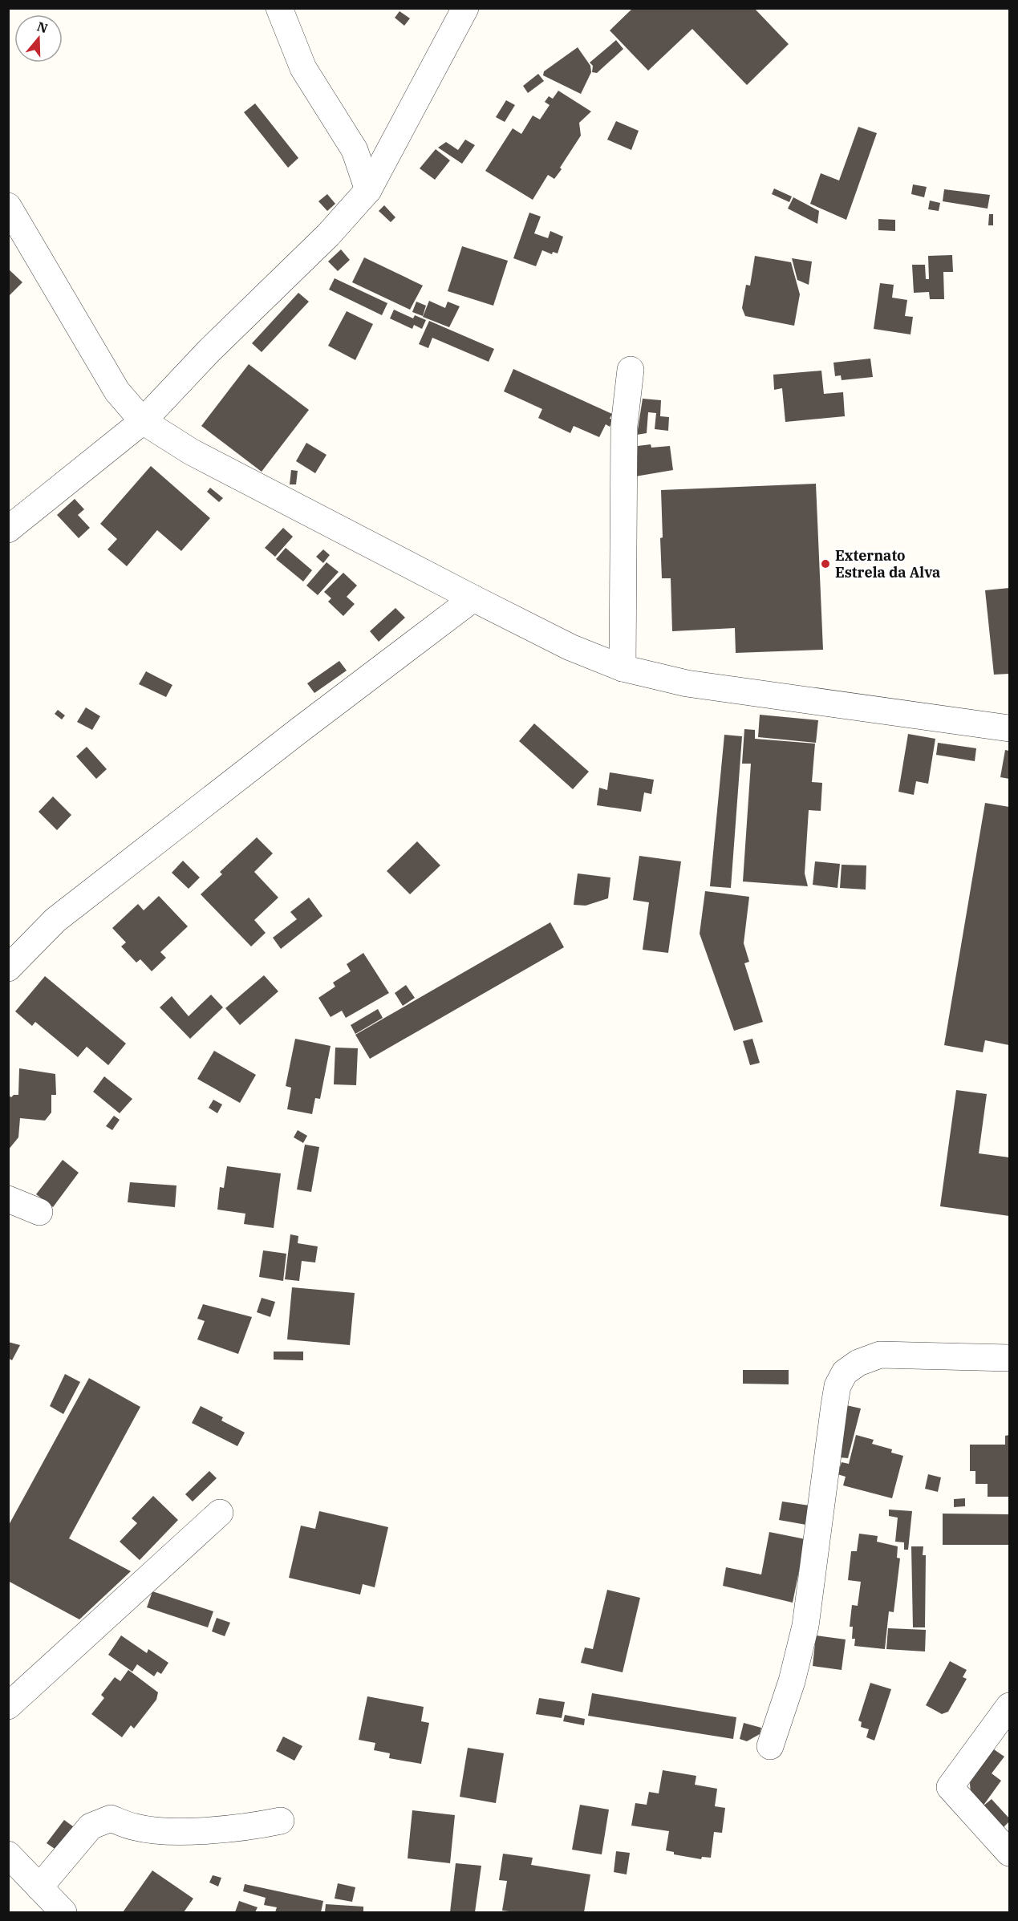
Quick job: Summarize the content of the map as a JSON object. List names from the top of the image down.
{
  "places": ["Externato Estrela da Alva"],
  "north": "top"
}
